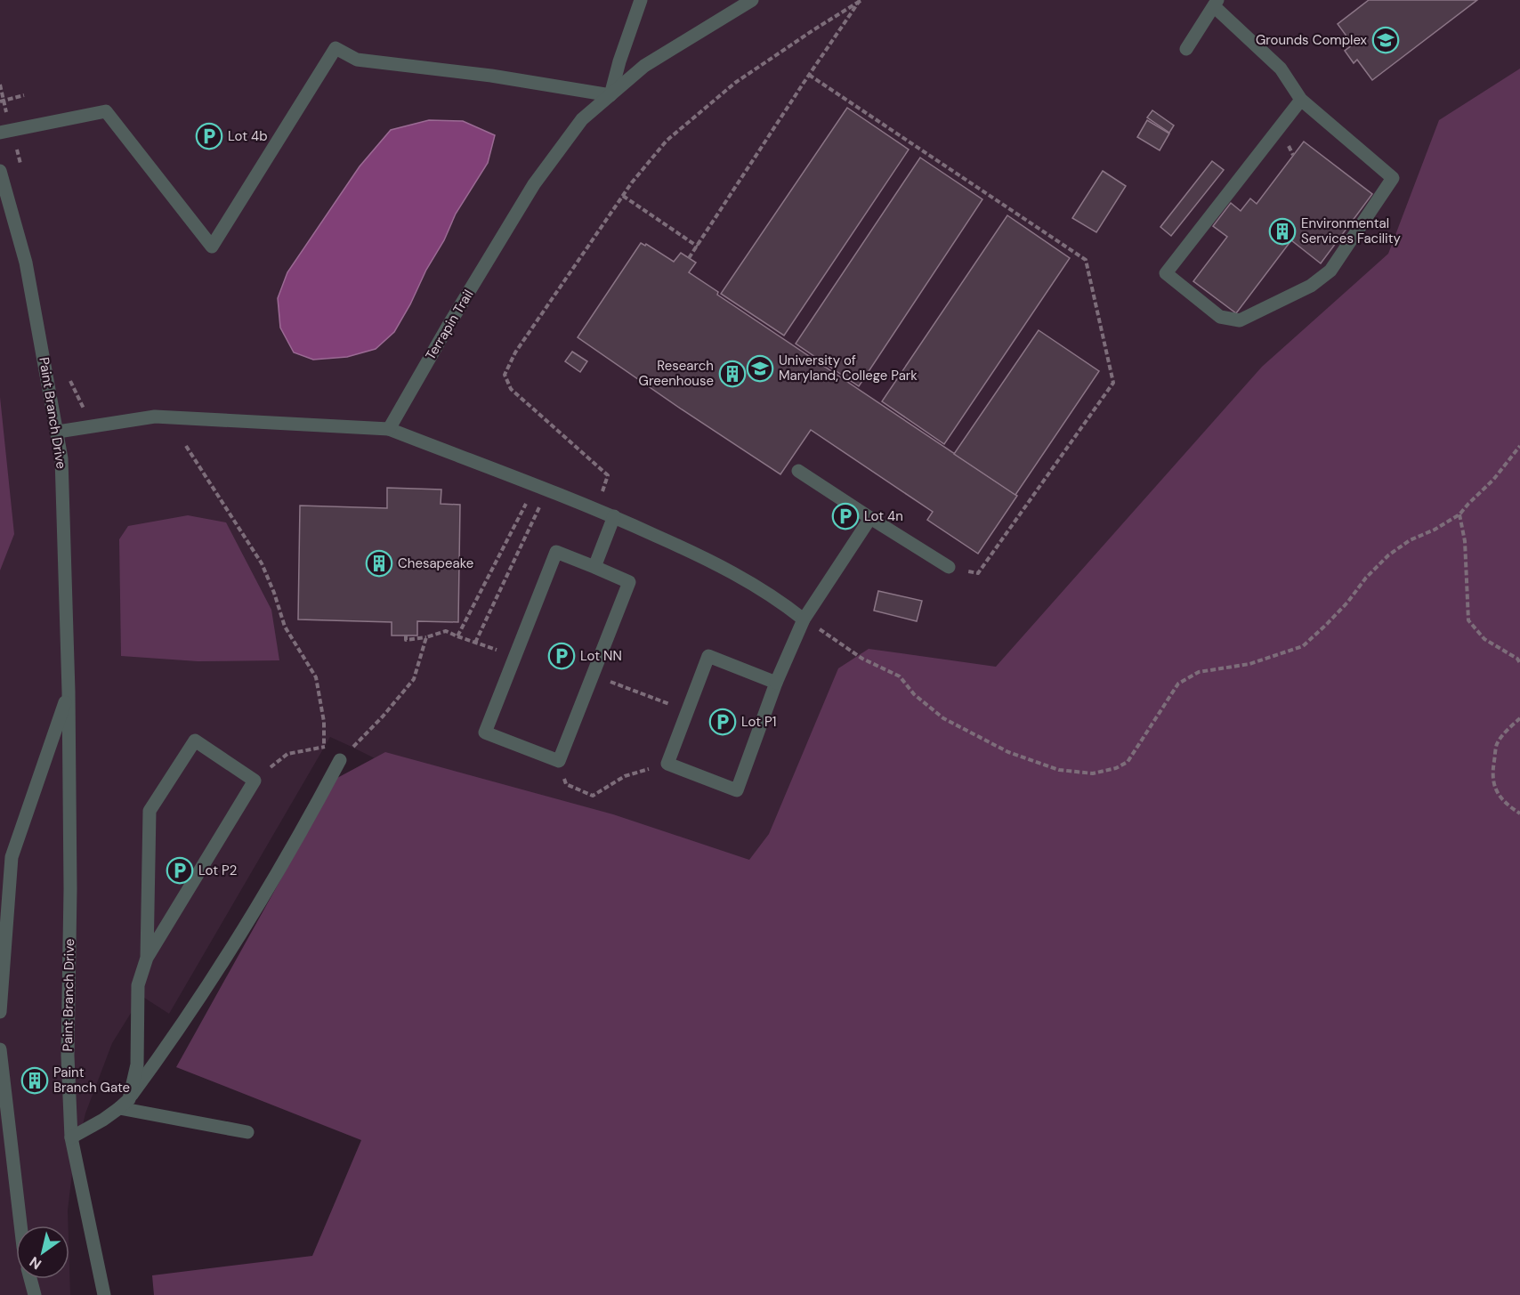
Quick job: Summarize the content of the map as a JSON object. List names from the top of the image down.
{
  "streets": {
    "street": ["Terrapin Trail", "Paint Branch Drive"]
  },
  "places": {
    "school or university": ["Grounds Complex", "University of Maryland, College Park"],
    "parking": [
      "Lot 4b",
      "Lot 4n",
      "Lot NN",
      "Lot P1",
      "Lot P2"
    ],
    "building": [
      "Environmental Services Facility",
      "Research Greenhouse",
      "Chesapeake",
      "Paint Branch Gate"
    ]
  },
  "north": "bottom left"
}
